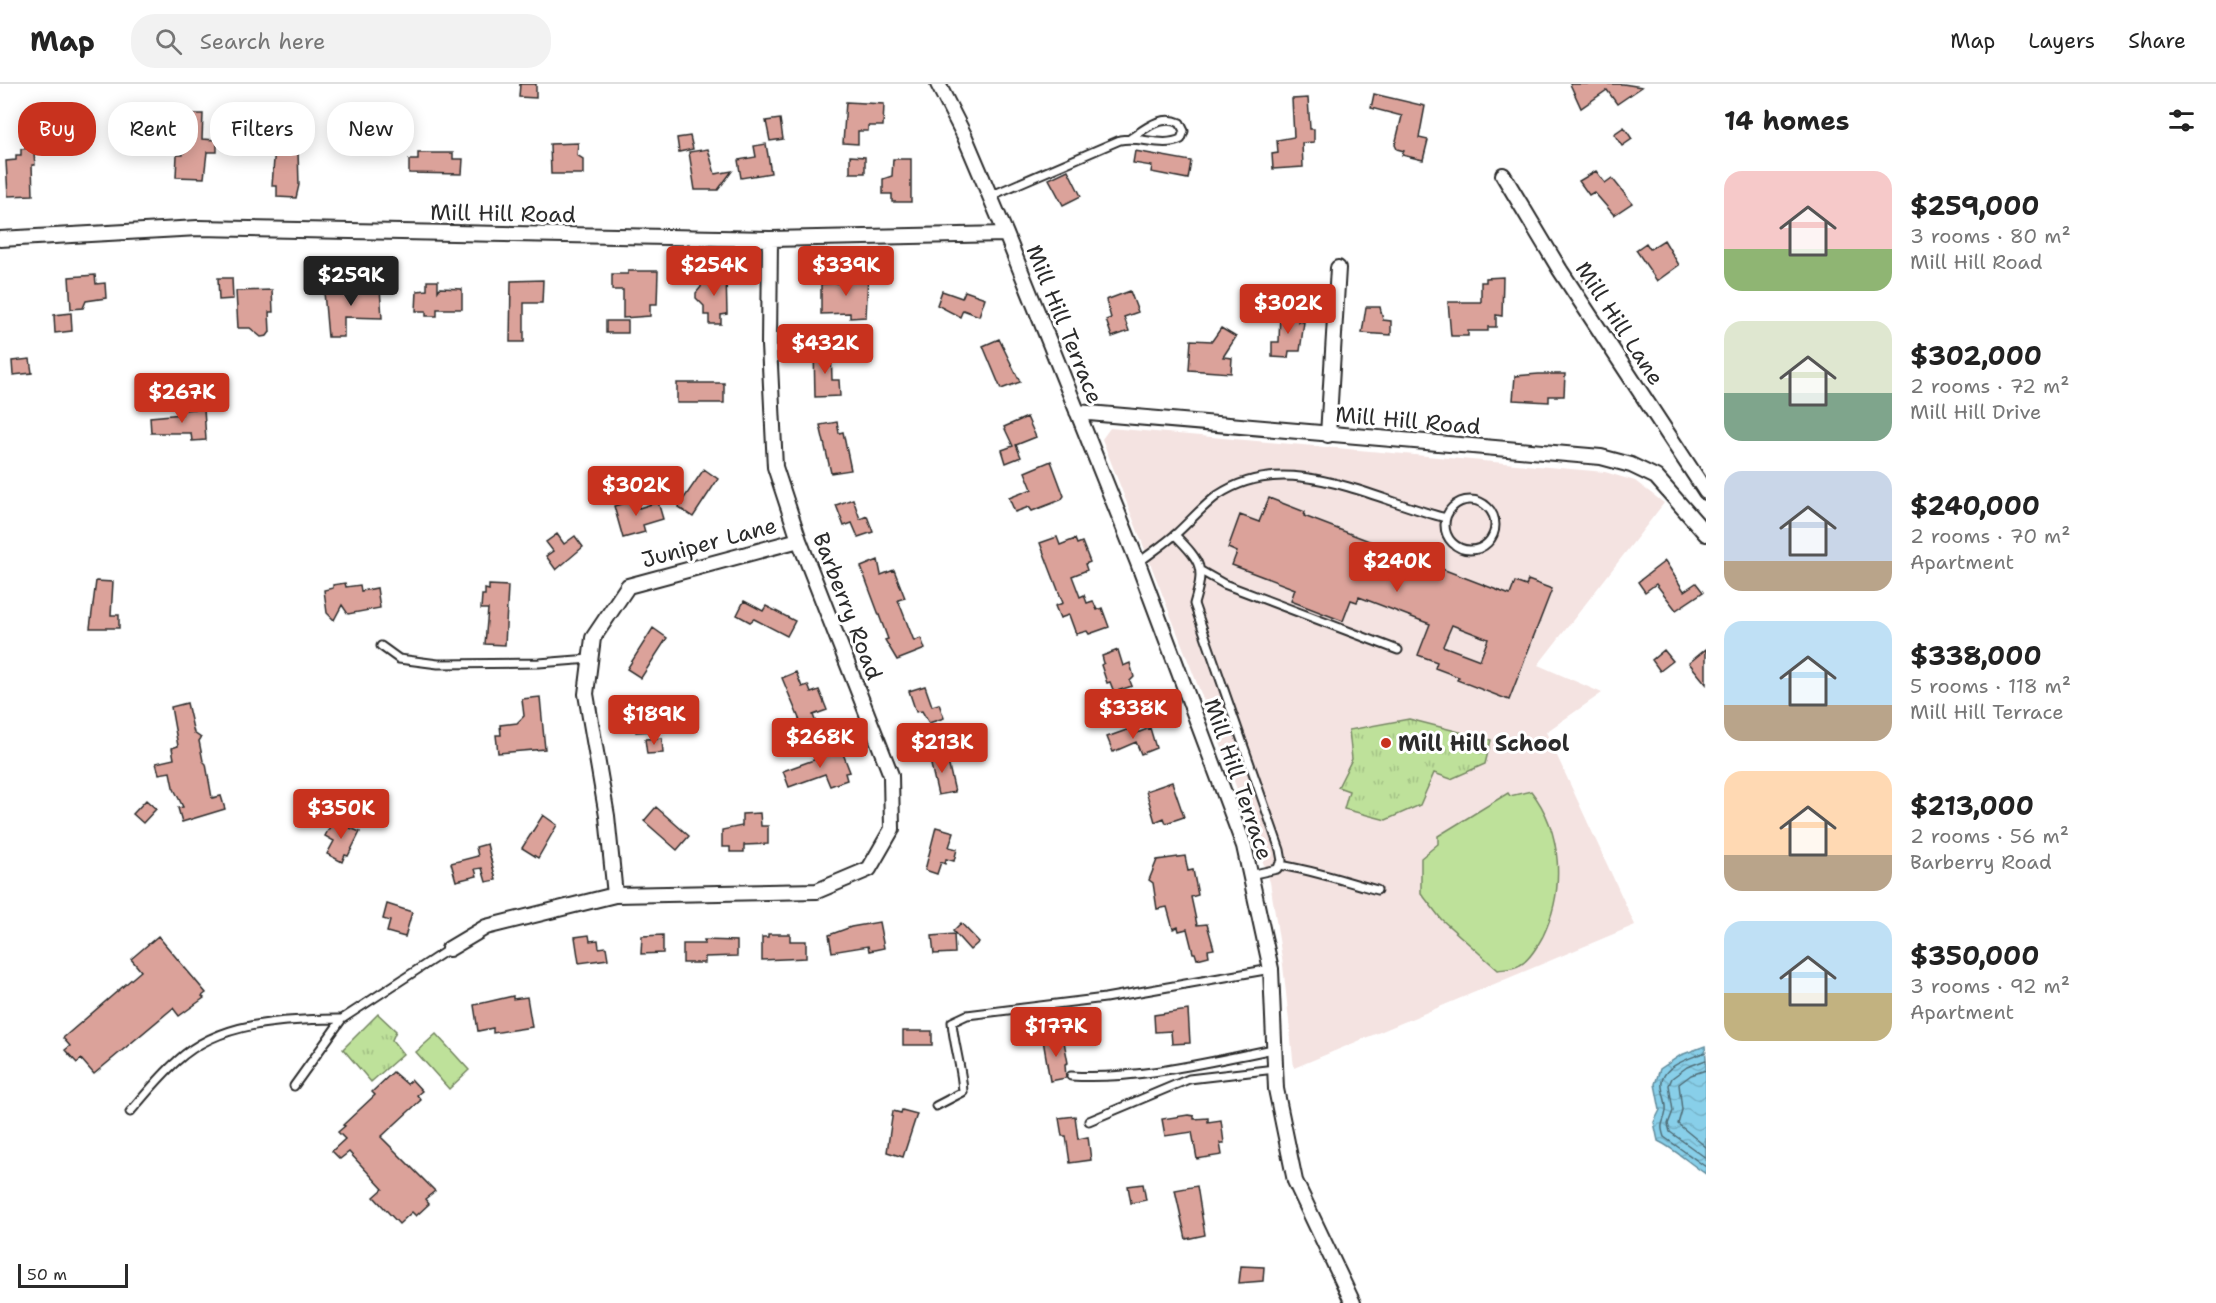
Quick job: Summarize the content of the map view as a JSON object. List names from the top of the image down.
{
  "streets": {
    "street": [
      "Mill Hill Road",
      "Mill Hill Lane",
      "Mill Hill Terrace",
      "Juniper Lane",
      "Barberry Road"
    ]
  },
  "crossings": [
    ["Mill Hill Road", "Mill Hill Terrace"],
    ["Mill Hill Road", "Barberry Road"],
    ["Juniper Lane", "Barberry Road"]
  ],
  "places": ["Mill Hill School"],
  "scale_bar": "50 m",
  "page": {
    "header": "Map",
    "search": "Search here",
    "nav": ["Map", "Layers", "Share"],
    "heading": "14 homes",
    "chip": [
      "Buy",
      "Rent",
      "Filters",
      "New"
    ],
    "list": [
      {
        "name": "$259,000",
        "note": "3 rooms · 80 m² · Mill Hill Road"
      },
      {
        "name": "$302,000",
        "note": "2 rooms · 72 m² · Mill Hill Drive"
      },
      {
        "name": "$240,000",
        "note": "2 rooms · 70 m² · Apartment"
      },
      {
        "name": "$338,000",
        "note": "5 rooms · 118 m² · Mill Hill Terrace"
      },
      {
        "name": "$213,000",
        "note": "2 rooms · 56 m² · Barberry Road"
      },
      {
        "name": "$350,000",
        "note": "3 rooms · 92 m² · Apartment"
      }
    ],
    "price": [
      "$254K",
      "$339K",
      "$259K",
      "$302K",
      "$432K",
      "$267K",
      "$302K",
      "$240K",
      "$338K",
      "$189K",
      "$268K",
      "$213K",
      "$350K",
      "$177K"
    ],
    "scale": "50 m"
  }
}
